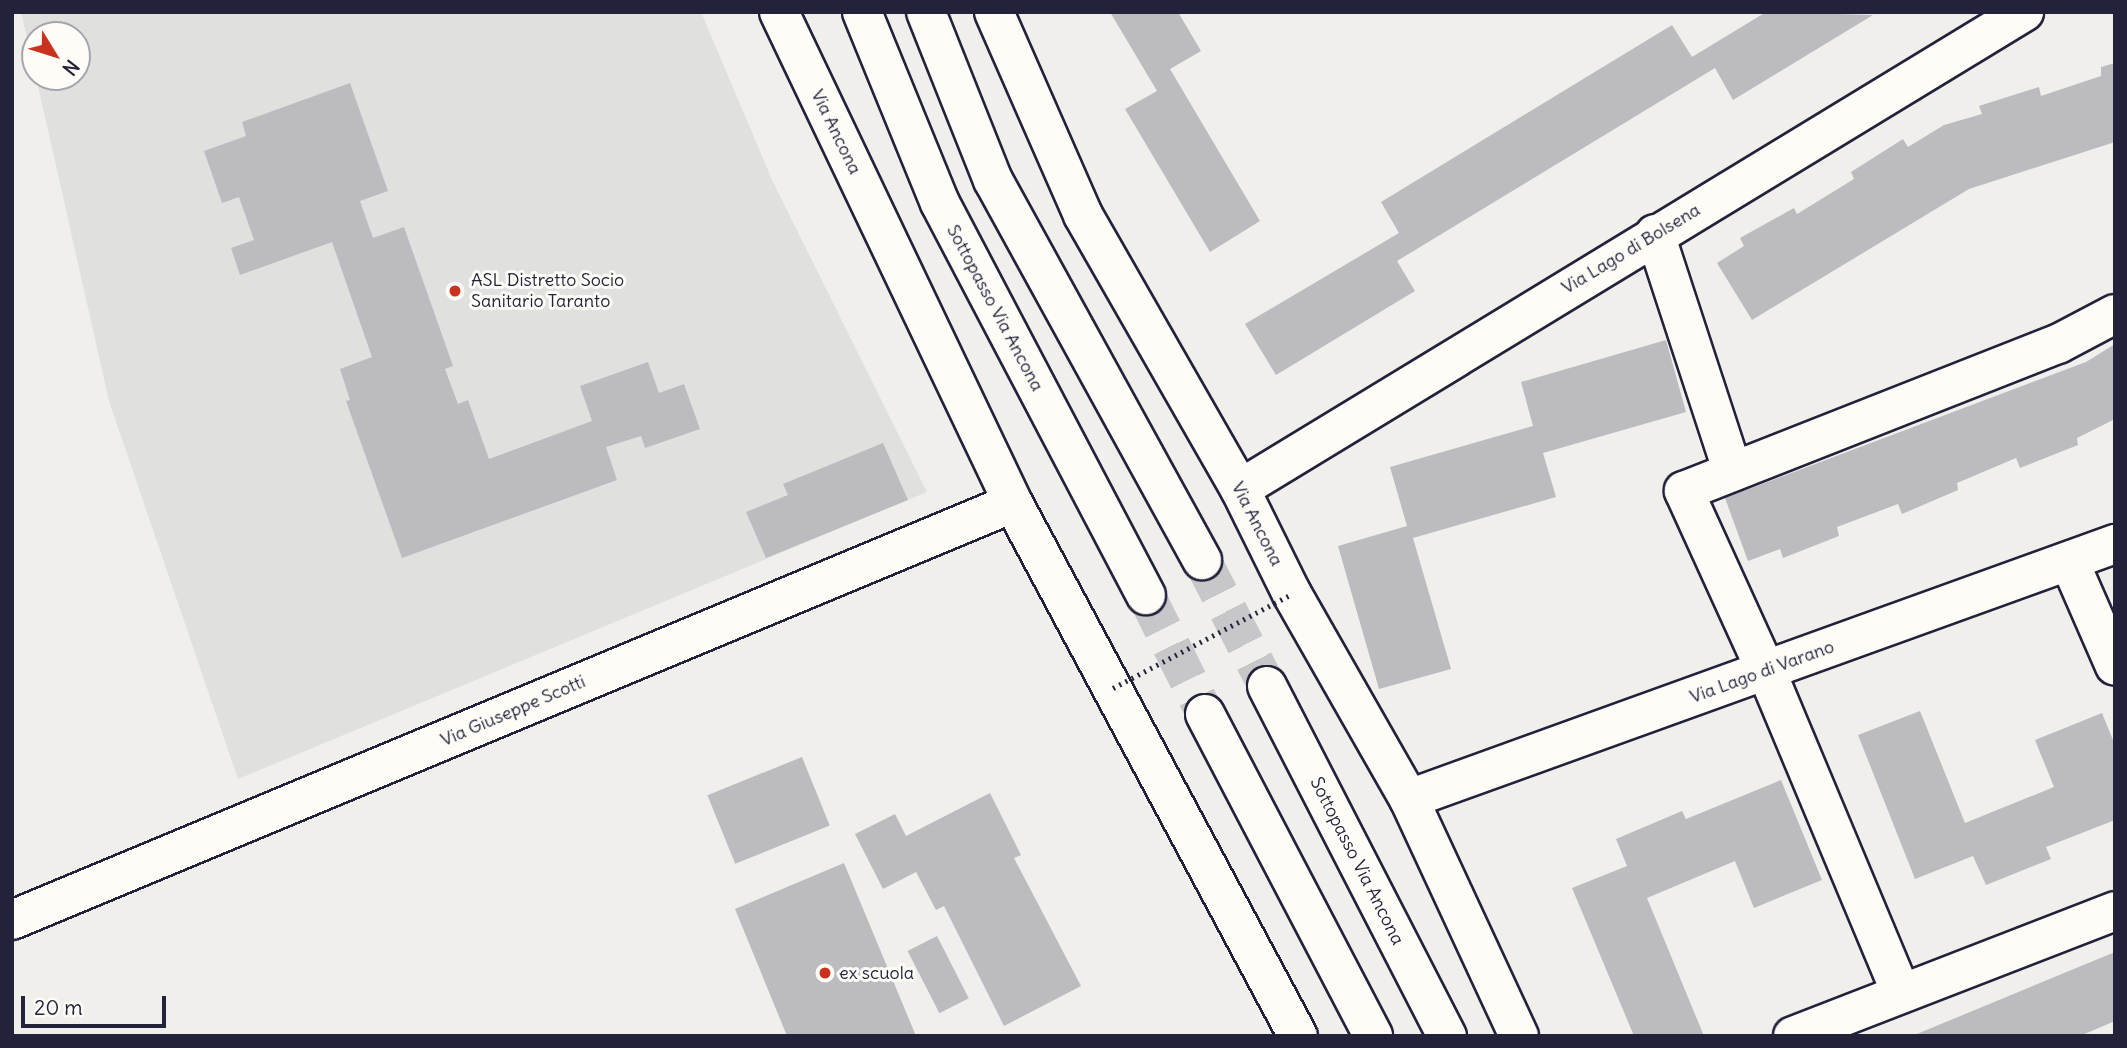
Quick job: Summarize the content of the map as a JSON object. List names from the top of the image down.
{
  "streets": {
    "street": [
      "Via Ancona",
      "Via Lago di Bolsena",
      "Sottopasso Via Ancona",
      "Via Lago di Varano",
      "Via Giuseppe Scotti"
    ]
  },
  "crossings": [
    ["Via Ancona", "Via Lago di Bolsena"],
    ["Via Ancona", "Via Lago di Varano"],
    ["Via Ancona", "Via Giuseppe Scotti"]
  ],
  "places": ["ASL Distretto Socio Sanitario Taranto", "ex scuola"],
  "scale_bar": "20 m",
  "north": "bottom right"
}
